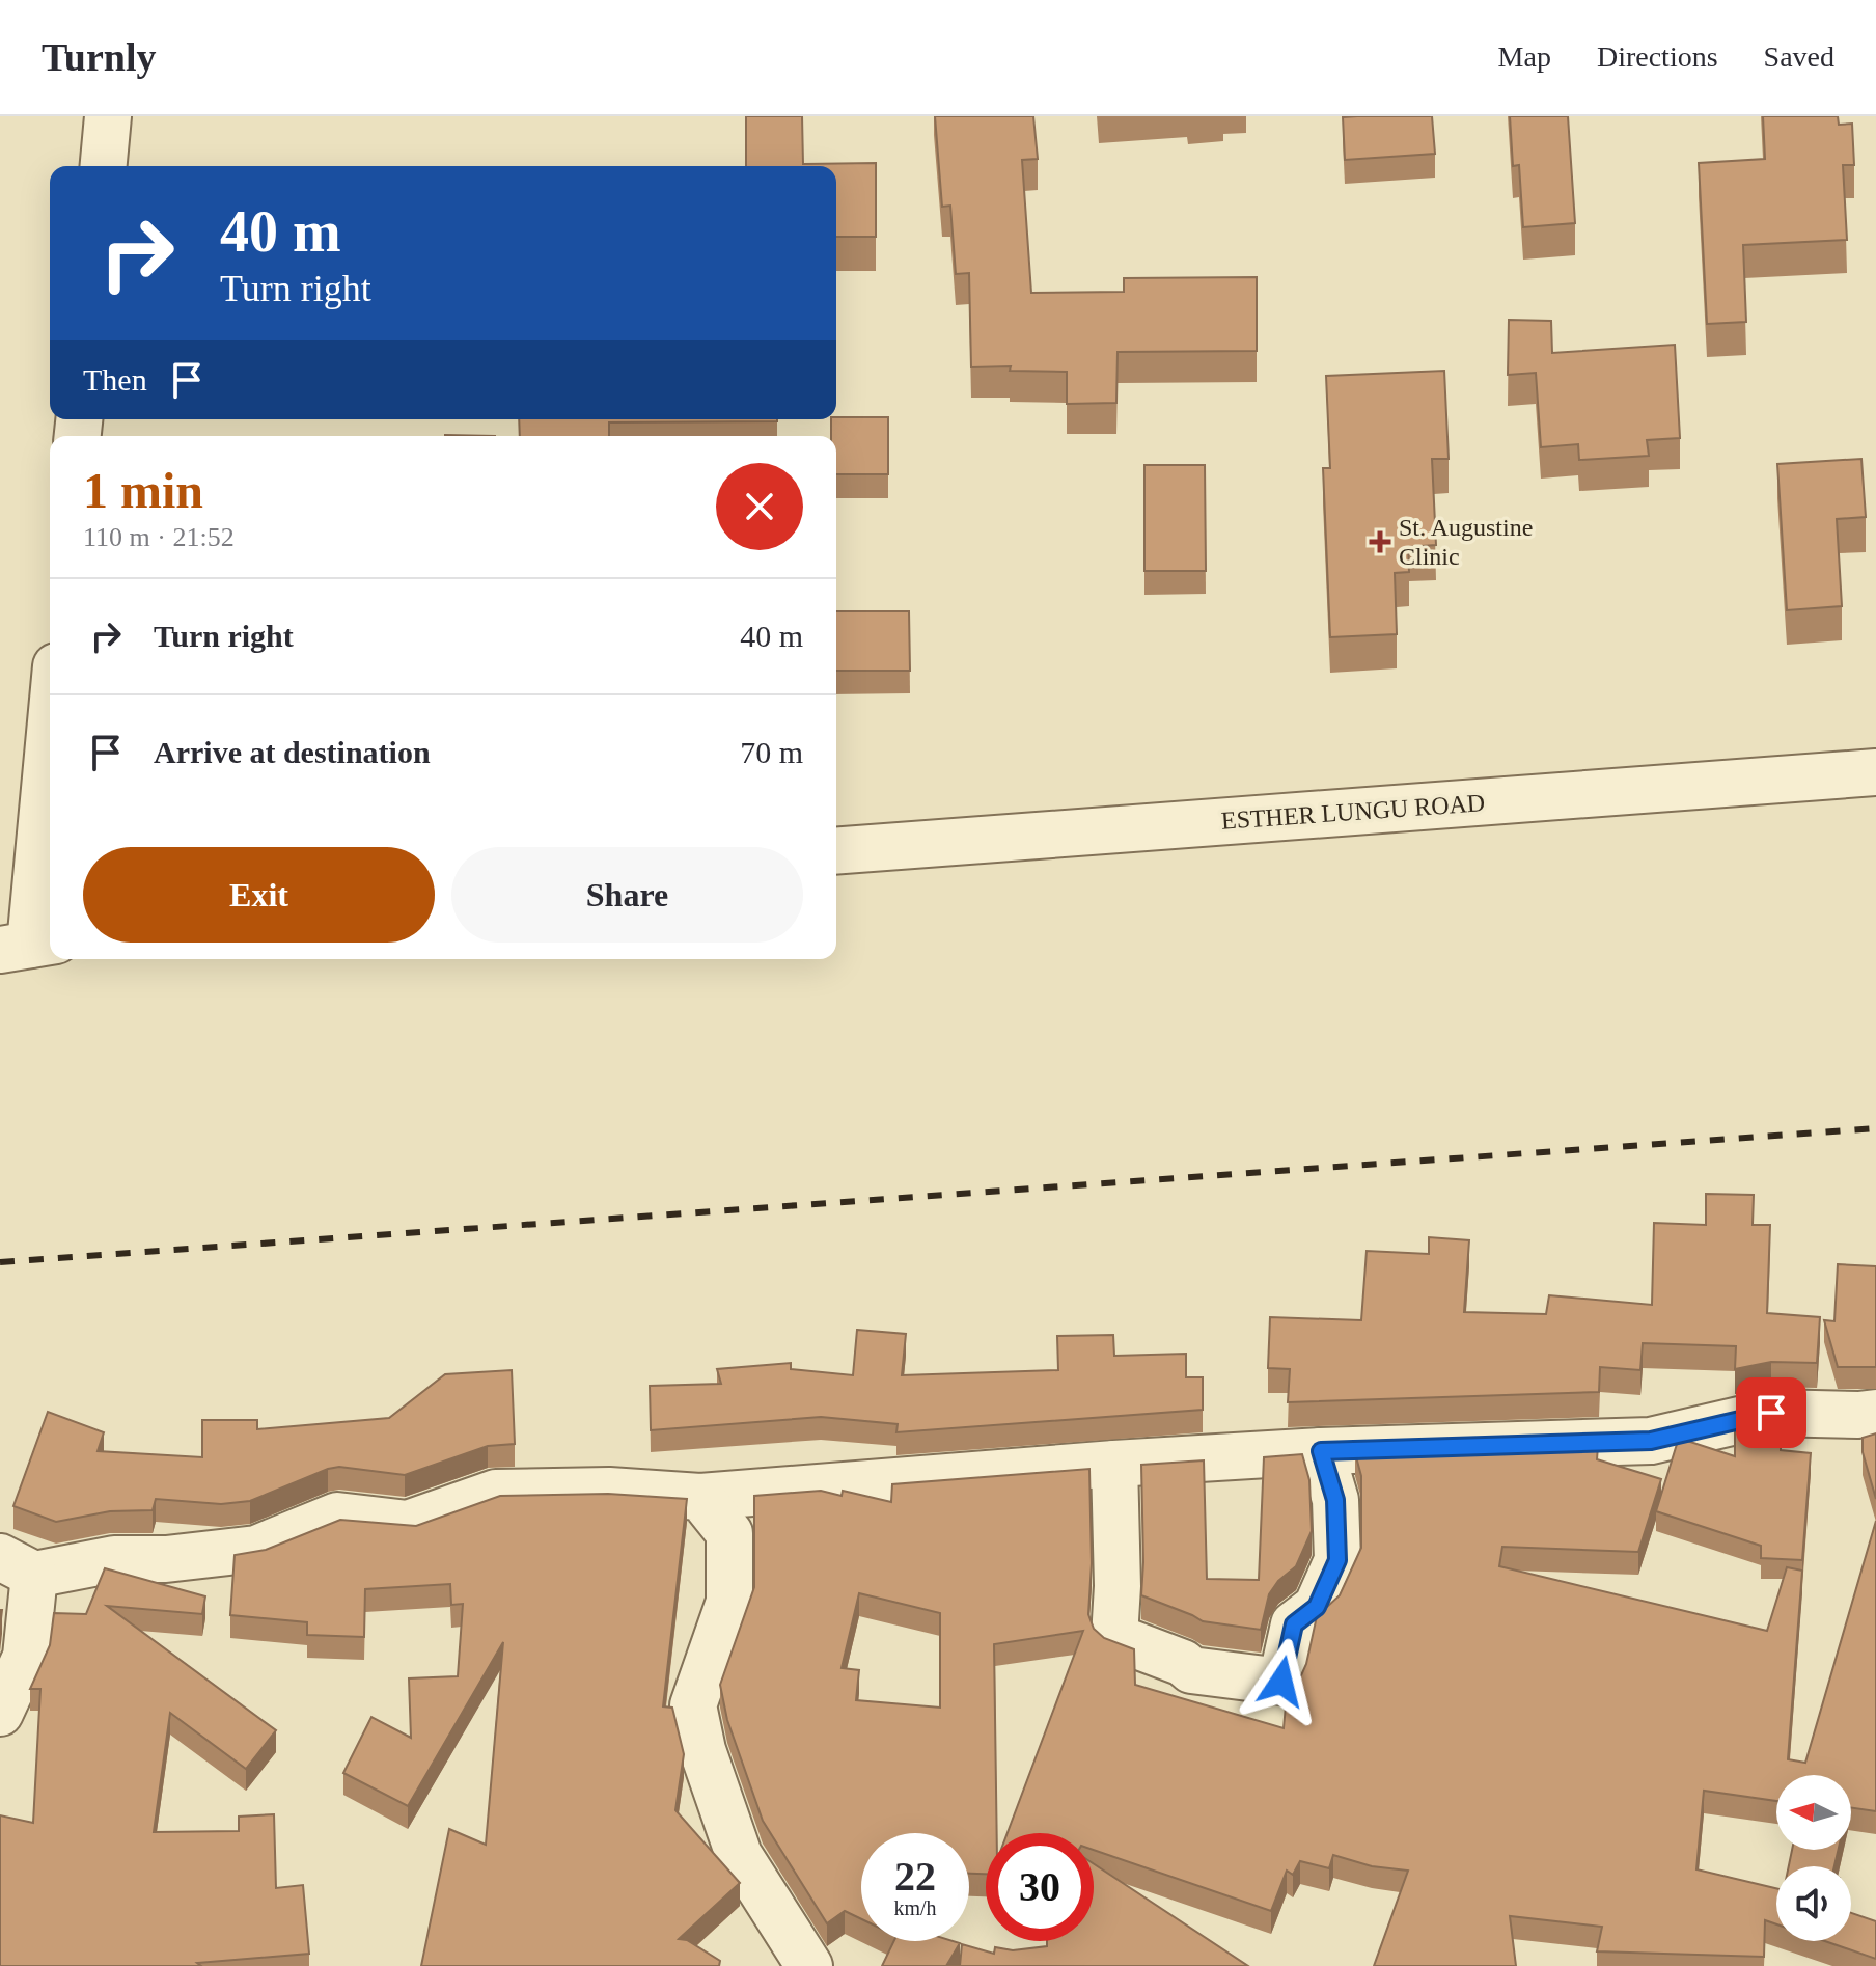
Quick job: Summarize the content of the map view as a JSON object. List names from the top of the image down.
{
  "streets": {
    "street": ["ESTHER LUNGU ROAD"]
  },
  "places": {
    "health": ["St. Augustine Clinic"]
  },
  "north": "left",
  "page": {
    "header": "Turnly",
    "nav": ["Map", "Directions", "Saved"],
    "turn": ["40 m", "Turn right"],
    "then": "Then",
    "heading": ["1 min", "110 m · 21:52"],
    "list": [
      {
        "name": "Turn right",
        "value": "40 m"
      },
      {
        "name": "Arrive at destination",
        "value": "70 m"
      }
    ],
    "buttons": ["Exit", "Share"],
    "speed": "22 km/h",
    "limit": "30"
  }
}
